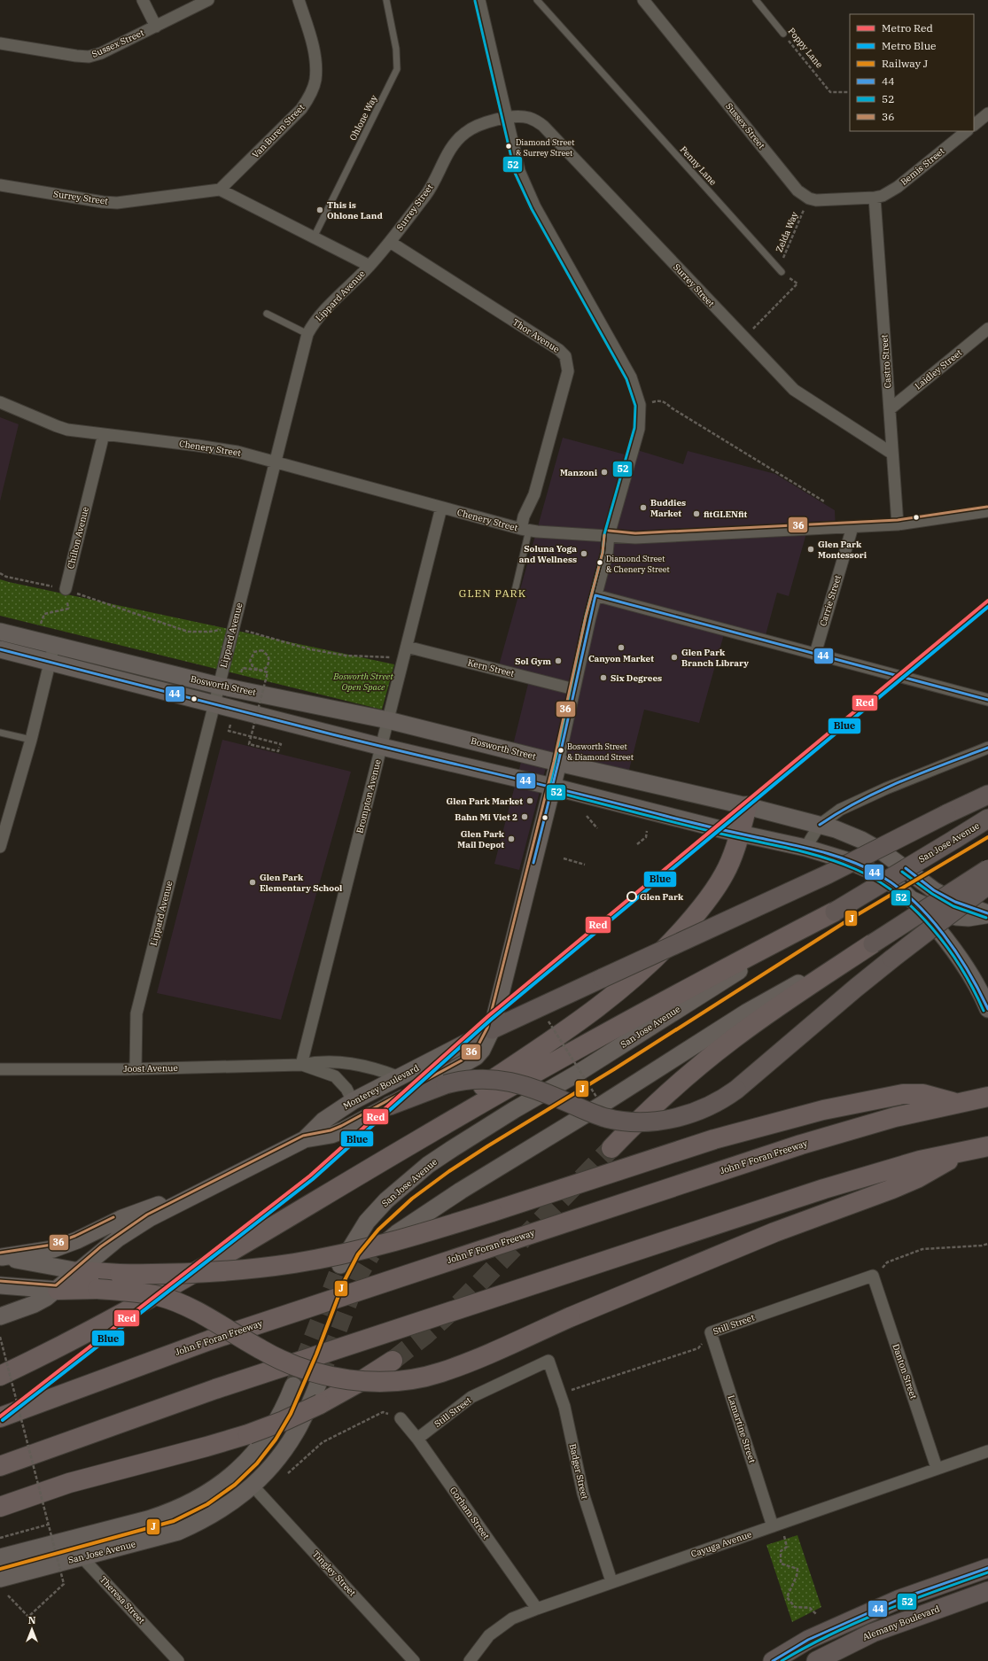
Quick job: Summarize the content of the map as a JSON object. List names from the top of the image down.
{
  "streets": {
    "highway": ["John F Foran Freeway"],
    "main road": [
      "Bosworth Street",
      "San Jose Avenue",
      "Monterey Boulevard",
      "Alemany Boulevard"
    ],
    "street": [
      "Sussex Street",
      "Van Buren Street",
      "Bemis Street",
      "Surrey Street",
      "Lippard Avenue",
      "Thor Avenue",
      "Castro Street",
      "Laidley Street",
      "Chenery Street",
      "Chilton Avenue",
      "Carrie Street",
      "Kern Street",
      "Brompton Avenue",
      "Joost Avenue",
      "Still Street",
      "Danton Street",
      "Lamartine Street",
      "Badger Street",
      "Gorham Street",
      "Cayuga Avenue",
      "Tingley Street",
      "Theresa Street"
    ],
    "lane": ["Poppy Lane", "Ohlone Way", "Penny Lane"],
    "path": ["Zelda Way"]
  },
  "crossings": [
    ["Sussex Street", "Bemis Street"],
    ["Sussex Street", "Zelda Way"],
    ["Sussex Street", "Castro Street"],
    ["Van Buren Street", "Surrey Street"],
    ["Penny Lane", "Zelda Way"],
    ["Bemis Street", "Castro Street"],
    ["Surrey Street", "Lippard Avenue"],
    ["Surrey Street", "Thor Avenue"],
    ["Surrey Street", "Castro Street"],
    ["Lippard Avenue", "Chenery Street"],
    ["Lippard Avenue", "Bosworth Street"],
    ["Lippard Avenue", "Joost Avenue"],
    ["Thor Avenue", "Chenery Street"],
    ["Castro Street", "Laidley Street"],
    ["Castro Street", "Chenery Street"],
    ["Chenery Street", "Chilton Avenue"],
    ["Chenery Street", "Carrie Street"],
    ["Chenery Street", "Brompton Avenue"],
    ["Kern Street", "Brompton Avenue"],
    ["Bosworth Street", "Brompton Avenue"],
    ["Brompton Avenue", "Joost Avenue"],
    ["San Jose Avenue", "Tingley Street"],
    ["San Jose Avenue", "Theresa Street"],
    ["Joost Avenue", "Monterey Boulevard"],
    ["Still Street", "Danton Street"],
    ["Still Street", "Lamartine Street"],
    ["Still Street", "Badger Street"],
    ["Still Street", "Gorham Street"],
    ["Danton Street", "Cayuga Avenue"],
    ["Lamartine Street", "Cayuga Avenue"],
    ["Badger Street", "Cayuga Avenue"],
    ["Gorham Street", "Cayuga Avenue"]
  ],
  "districts": ["GLEN PARK"],
  "parks": ["Bosworth Street Open Space"],
  "places": [
    "Diamond Street & Surrey Street",
    "This is Ohlone Land",
    "Manzoni",
    "Buddies Market",
    "fitGLENfit",
    "Glen Park Montessori",
    "Soluna Yoga and Wellness",
    "Diamond Street & Chenery Street",
    "Canyon Market",
    "Glen Park Branch Library",
    "Sol Gym",
    "Six Degrees",
    "Bosworth Street & Diamond Street",
    "Glen Park Market",
    "Bahn Mi Viet 2",
    "Glen Park Mail Depot",
    "Glen Park Elementary School",
    "Glen Park"
  ],
  "lines": [
    "transit line 52",
    "transit line 36",
    "transit line 44",
    "metro line Red",
    "metro line Blue",
    "rail line J"
  ],
  "legend": [
    "Metro Red",
    "Metro Blue",
    "Railway J",
    "44",
    "52",
    "36"
  ],
  "north": "top"
}
